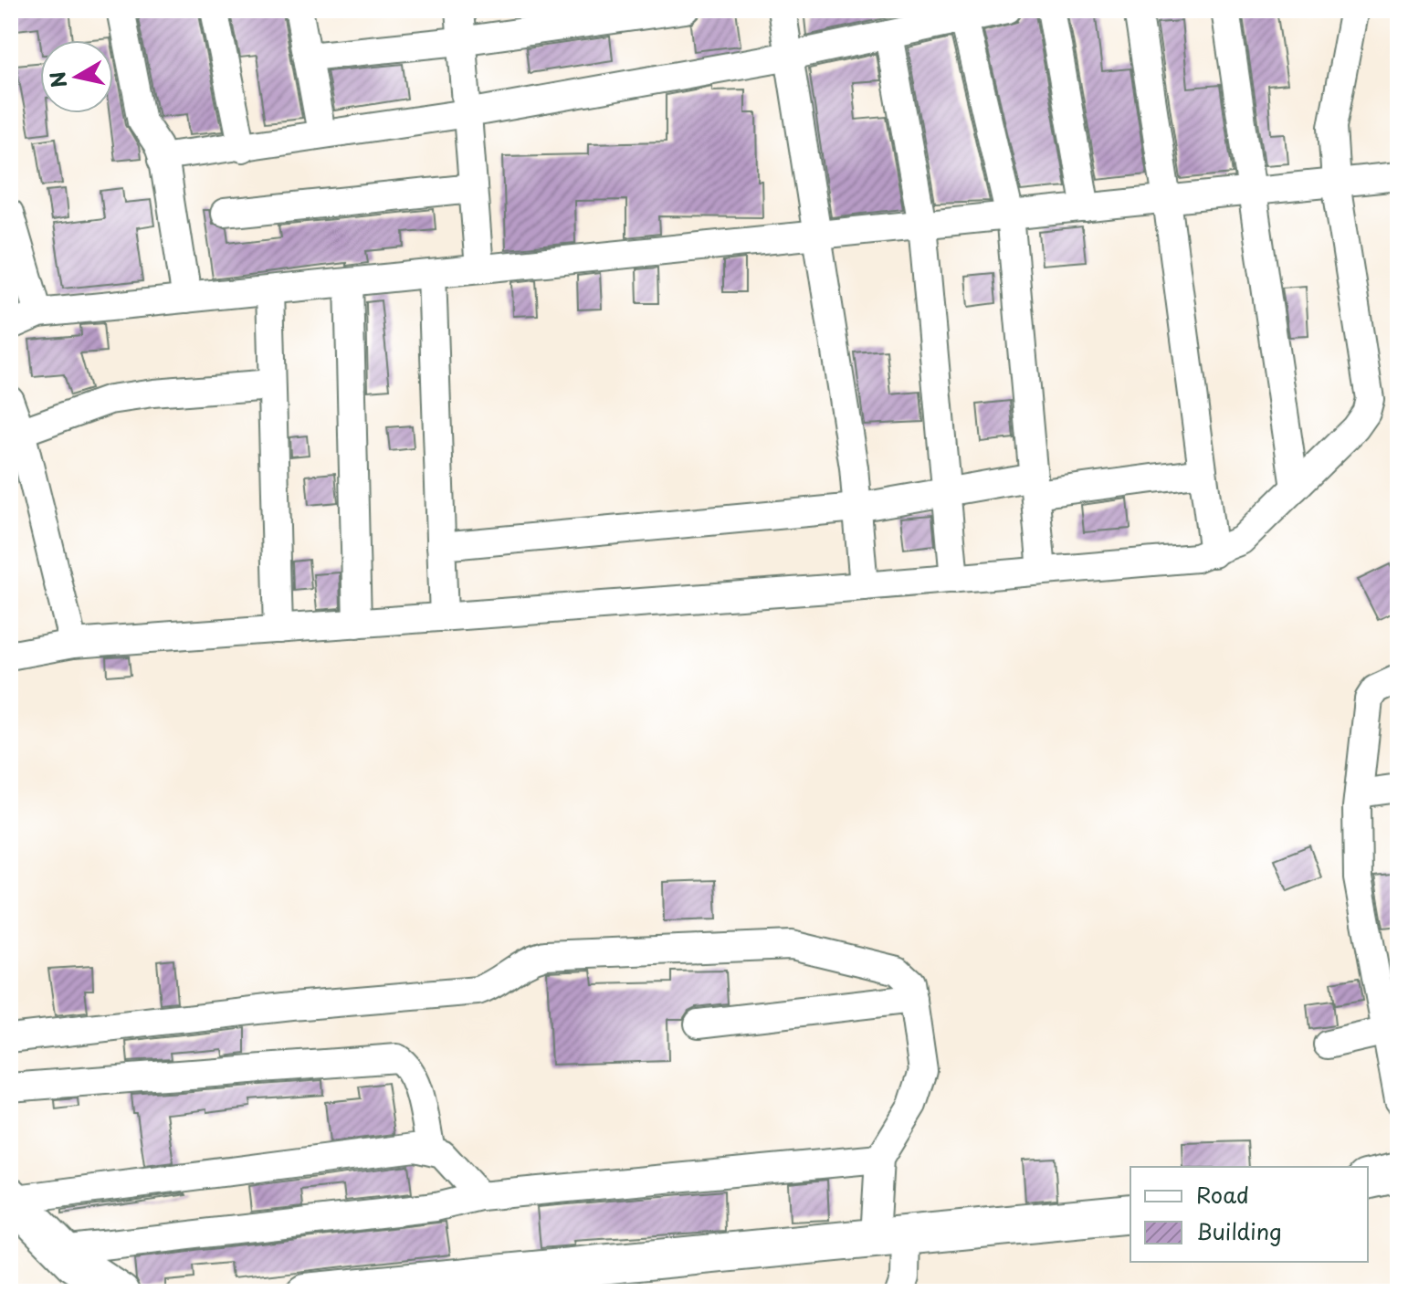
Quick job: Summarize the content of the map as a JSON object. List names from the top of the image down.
{
  "legend": ["Road", "Building"],
  "north": "left"
}
